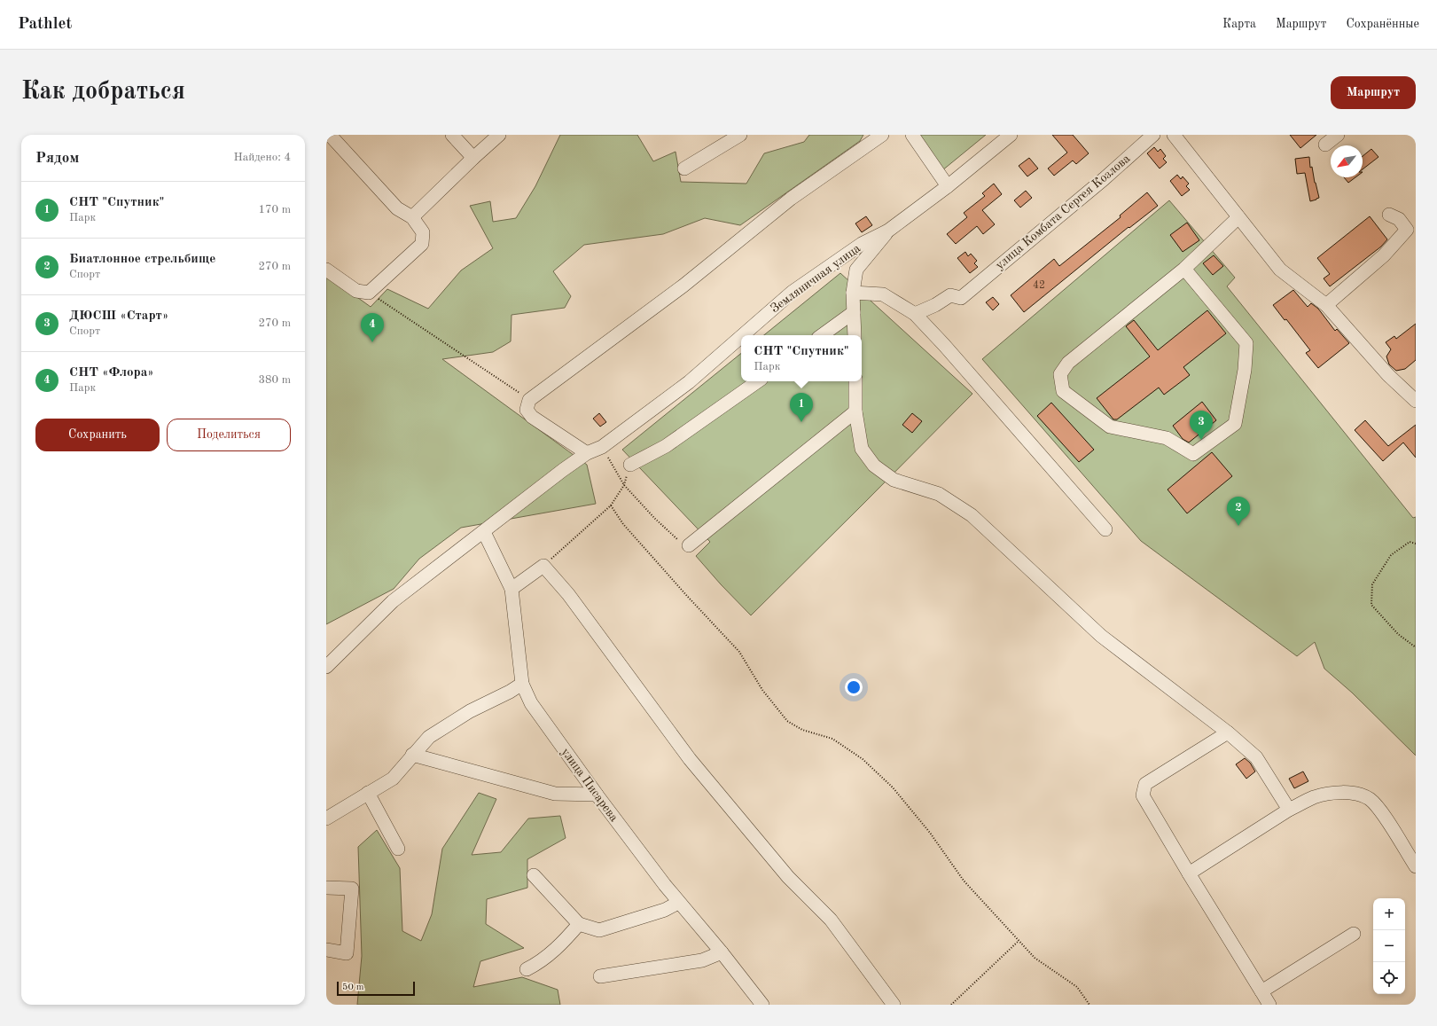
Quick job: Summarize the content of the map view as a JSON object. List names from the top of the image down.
{
  "streets": {
    "street": ["улица Комбата Сергея Козлова", "Земляничная улица", "улица Писарева"]
  },
  "crossings": [
    ["Земляничная улица", "улица Писарева"]
  ],
  "house_numbers": ["42"],
  "scale_bar": "50 m",
  "north": "bottom left",
  "page": {
    "header": "Pathlet",
    "nav": ["Карта", "Маршрут", "Сохранённые"],
    "buttons": [
      "Маршрут",
      ["Сохранить", "Поделиться"]
    ],
    "title": "Как добраться",
    "heading": ["Рядом", "Найдено: 4"],
    "list": [
      {
        "mark": "1",
        "name": "СНТ \"Спутник\"",
        "note": "Парк",
        "value": "170 m"
      },
      {
        "mark": "2",
        "name": "Биатлонное стрельбище",
        "note": "Спорт",
        "value": "270 m"
      },
      {
        "mark": "3",
        "name": "ДЮСШ «Старт»",
        "note": "Спорт",
        "value": "270 m"
      },
      {
        "mark": "4",
        "name": "СНТ «Флора»",
        "note": "Парк",
        "value": "380 m"
      }
    ],
    "pins": [
      "4",
      "1",
      "3",
      "2"
    ],
    "popup": ["СНТ \"Спутник\"", "Парк"],
    "map_buttons": ["+", "−"],
    "scale": "50 m"
  }
}
